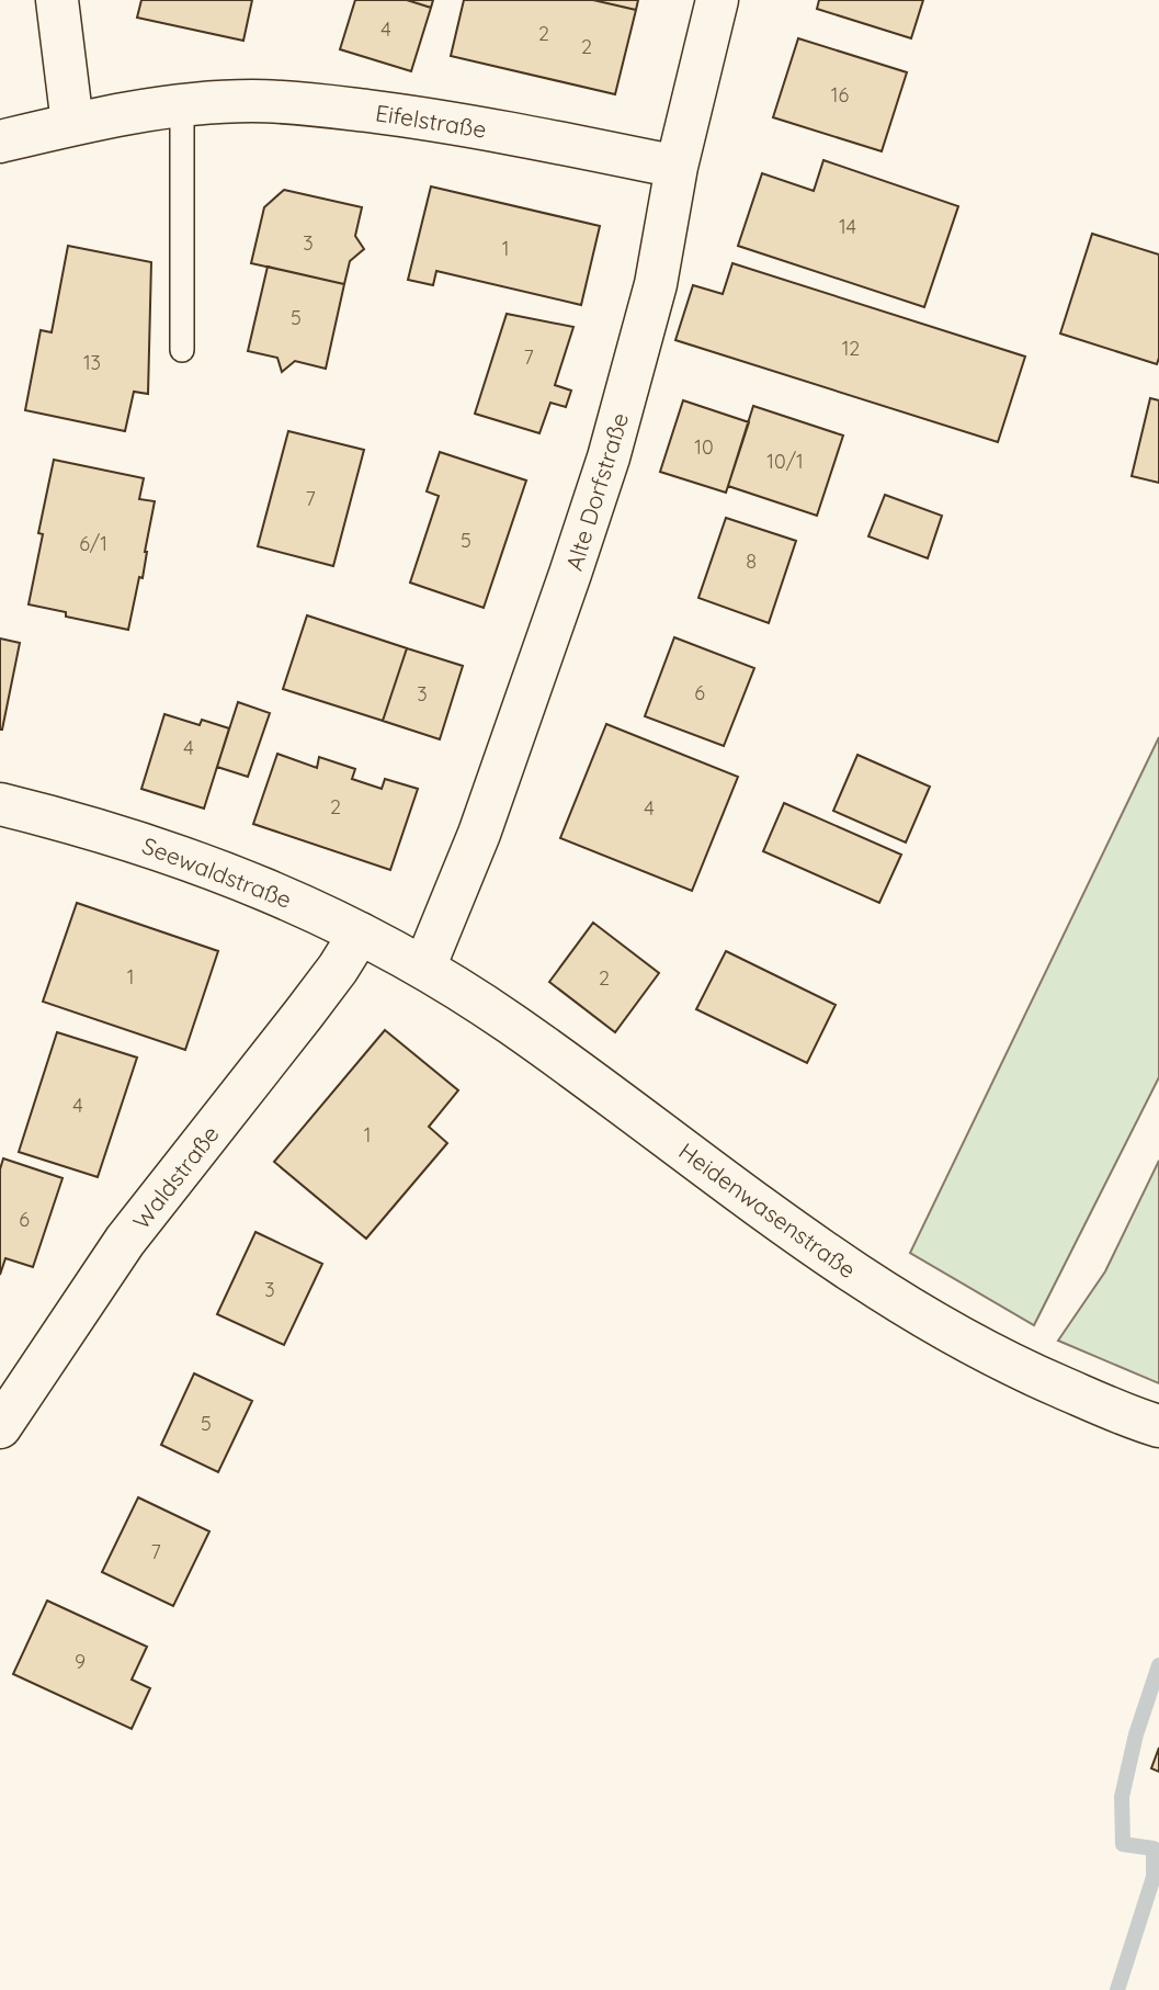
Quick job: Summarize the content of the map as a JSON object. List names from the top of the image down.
{
  "streets": {
    "street": [
      "Eifelstraße",
      "Alte Dorfstraße",
      "Seewaldstraße",
      "Waldstraße",
      "Heidenwasenstraße"
    ]
  },
  "crossings": [
    ["Eifelstraße", "Alte Dorfstraße"],
    ["Alte Dorfstraße", "Seewaldstraße"],
    ["Alte Dorfstraße", "Heidenwasenstraße"],
    ["Seewaldstraße", "Waldstraße"],
    ["Seewaldstraße", "Heidenwasenstraße"]
  ],
  "house_numbers": [
    "4",
    "2",
    "2",
    "16",
    "14",
    "3",
    "1",
    "5",
    "12",
    "7",
    "13",
    "10",
    "10/1",
    "7",
    "5",
    "6/1",
    "8",
    "6",
    "3",
    "4",
    "2",
    "4",
    "1",
    "2",
    "4",
    "1",
    "6",
    "3",
    "5",
    "7",
    "9"
  ]
}
